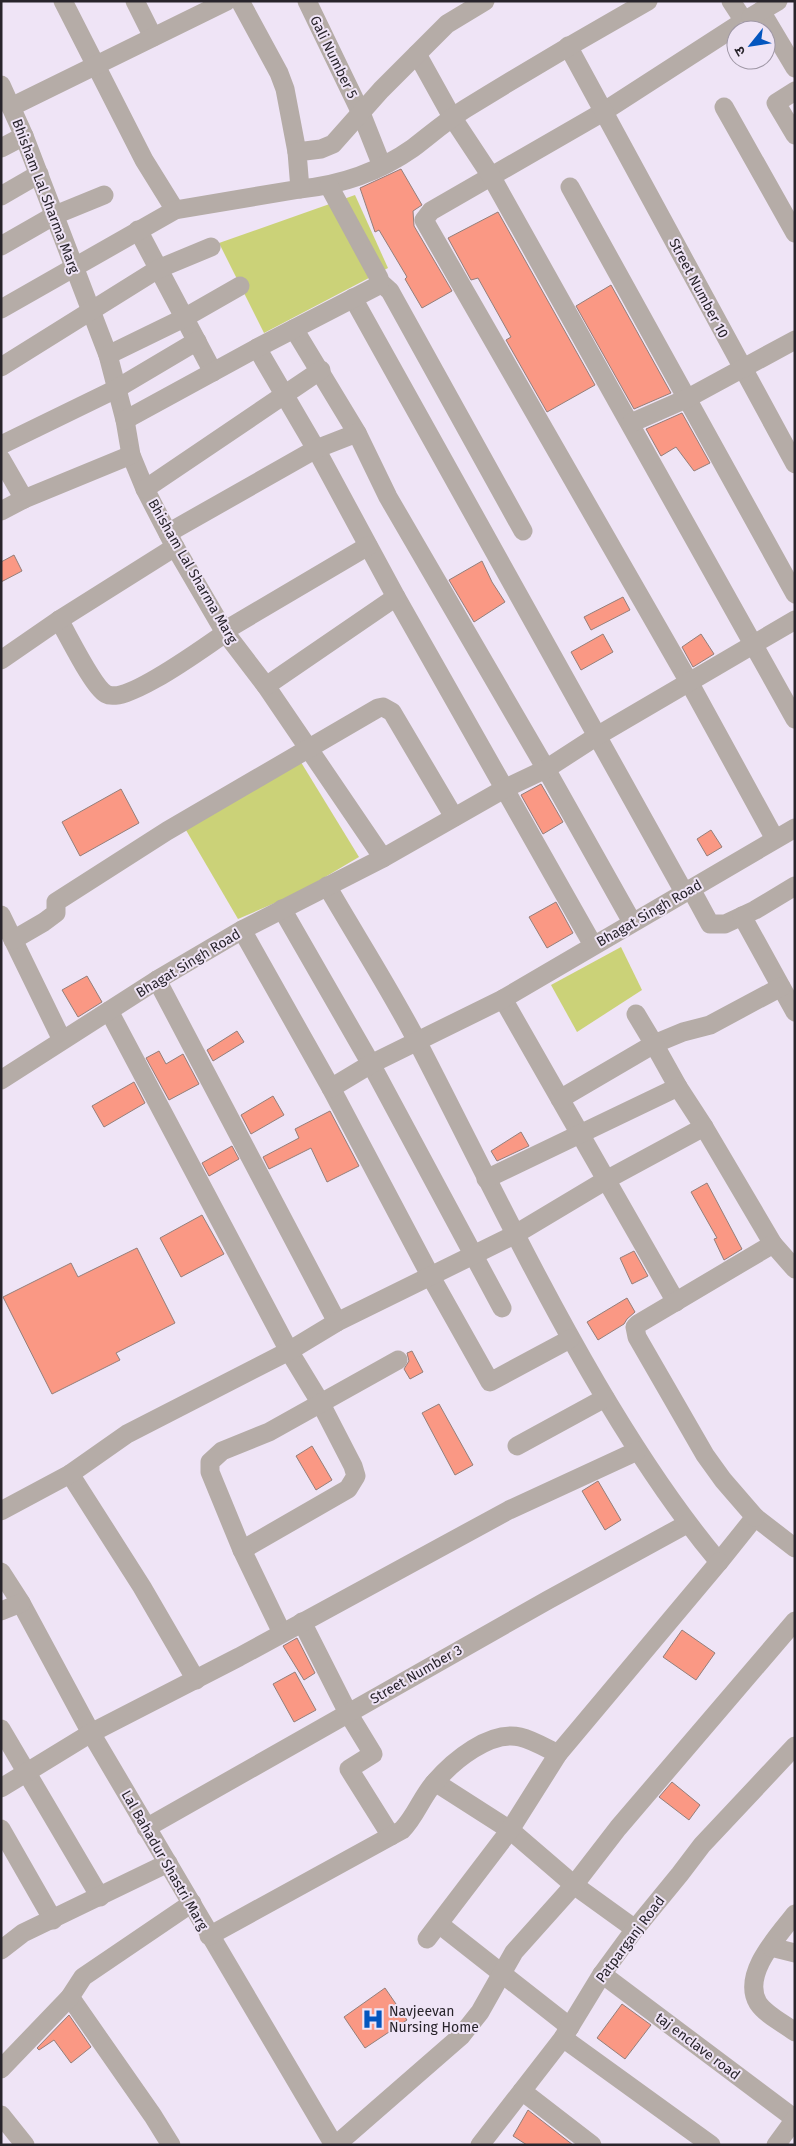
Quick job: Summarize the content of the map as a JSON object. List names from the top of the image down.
{
  "streets": {
    "street": [
      "Gali Number 5",
      "Bhisham Lal Sharma Marg",
      "Street Number 10",
      "Bhagat Singh Road",
      "Street Number 3",
      "Lal Bahadur Shastri Marg",
      "Patparganj Road",
      "taj enclave road"
    ]
  },
  "crossings": [
    ["Bhisham Lal Sharma Marg", "Bhagat Singh Road"],
    ["Street Number 3", "Lal Bahadur Shastri Marg"],
    ["Patparganj Road", "taj enclave road"]
  ],
  "places": {
    "hospital": ["Navjeevan Nursing Home"]
  },
  "north": "bottom left"
}
